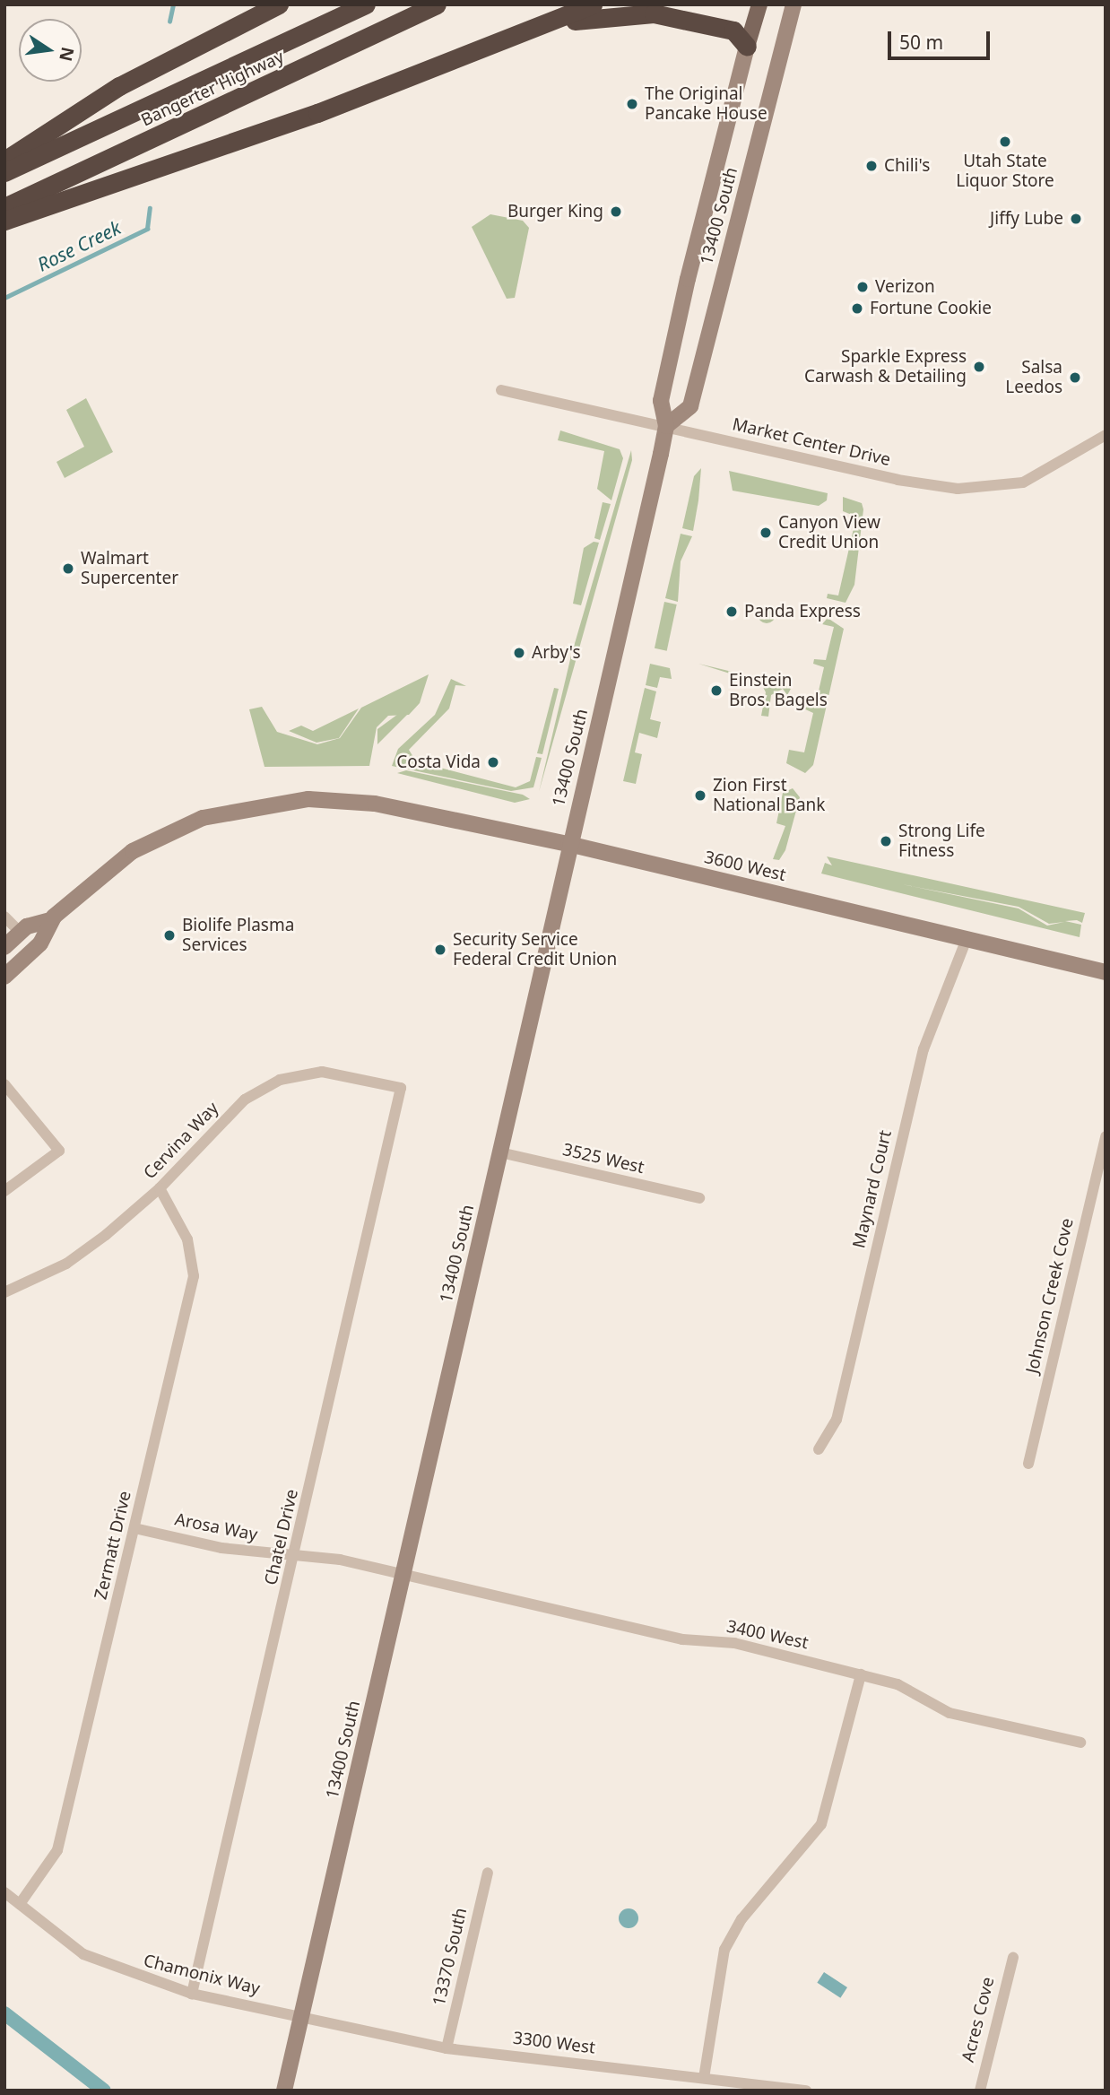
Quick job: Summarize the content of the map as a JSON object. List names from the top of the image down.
{
  "streets": {
    "highway": ["Bangerter Highway"],
    "main road": ["13400 South", "3600 West"],
    "street": [
      "Market Center Drive",
      "Cervina Way",
      "3525 West",
      "Maynard Court",
      "Johnson Creek Cove",
      "Arosa Way",
      "Chatel Drive",
      "Zermatt Drive",
      "3400 West",
      "13370 South",
      "Chamonix Way",
      "Acres Cove",
      "3300 West"
    ]
  },
  "crossings": [
    ["13400 South", "Market Center Drive"],
    ["13400 South", "3600 West"],
    ["13400 South", "3525 West"],
    ["13400 South", "Arosa Way"],
    ["13400 South", "3400 West"],
    ["13400 South", "Chamonix Way"],
    ["13400 South", "3300 West"],
    ["3600 West", "Maynard Court"],
    ["Cervina Way", "Chatel Drive"],
    ["Cervina Way", "Zermatt Drive"],
    ["Arosa Way", "Chatel Drive"],
    ["Arosa Way", "Zermatt Drive"],
    ["Arosa Way", "3400 West"],
    ["Chatel Drive", "Chamonix Way"],
    ["Zermatt Drive", "Chamonix Way"],
    ["13370 South", "3300 West"],
    ["Chamonix Way", "3300 West"]
  ],
  "water": ["Rose Creek"],
  "places": [
    "The Original Pancake House",
    "Utah State Liquor Store",
    "Chili's",
    "Burger King",
    "Jiffy Lube",
    "Verizon",
    "Fortune Cookie",
    "Sparkle Express Carwash & Detailing",
    "Salsa Leedos",
    "Canyon View Credit Union",
    "Walmart Supercenter",
    "Panda Express",
    "Arby's",
    "Einstein Bros. Bagels",
    "Costa Vida",
    "Zion First National Bank",
    "Strong Life Fitness",
    "Biolife Plasma Services",
    "Security Service Federal Credit Union"
  ],
  "scale_bar": "50 m",
  "north": "right"
}
